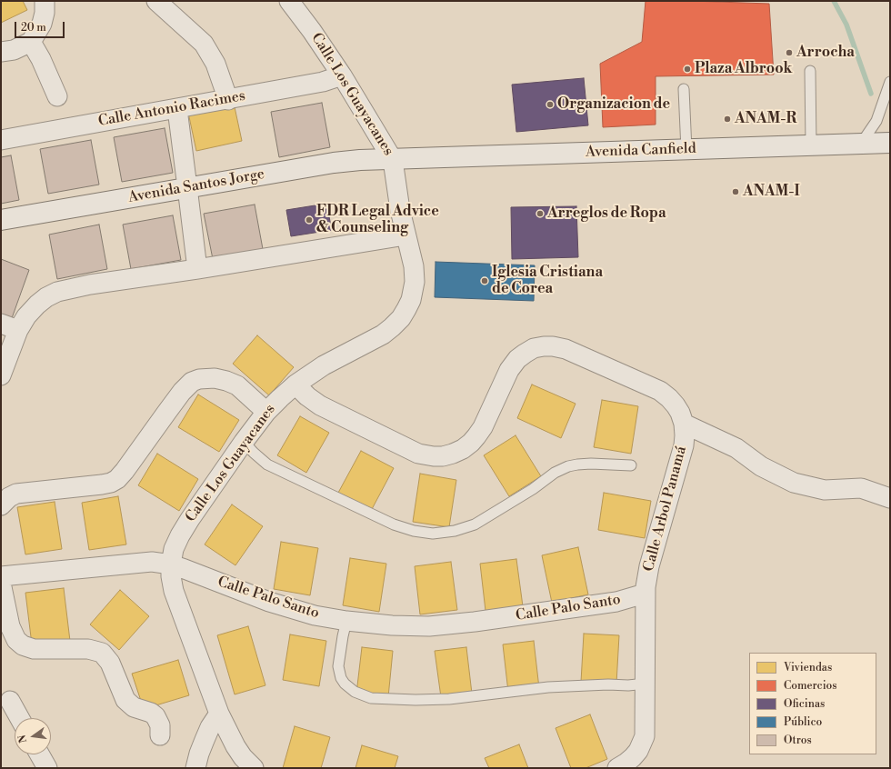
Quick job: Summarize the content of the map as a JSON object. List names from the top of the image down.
{
  "streets": {
    "main road": ["Avenida Canfield", "Avenida Santos Jorge"],
    "street": [
      "Calle Los Guayacanes",
      "Calle Antonio Racimes",
      "Calle Arbol Panamá",
      "Calle Palo Santo"
    ]
  },
  "crossings": [
    ["Calle Los Guayacanes", "Calle Antonio Racimes"],
    ["Calle Los Guayacanes", "Avenida Canfield"],
    ["Calle Los Guayacanes", "Avenida Santos Jorge"],
    ["Calle Los Guayacanes", "Calle Arbol Panamá"],
    ["Calle Los Guayacanes", "Calle Palo Santo"],
    ["Avenida Canfield", "Avenida Santos Jorge"],
    ["Calle Arbol Panamá", "Calle Palo Santo"]
  ],
  "places": [
    "Arrocha",
    "Plaza Albrook",
    "Organizacion de",
    "ANAM-R",
    "ANAM-I",
    "Arreglos de Ropa",
    "FDR Legal Advice & Counseling",
    "Iglesia Cristiana de Corea"
  ],
  "legend": [
    "Viviendas",
    "Comercios",
    "Oficinas",
    "Público",
    "Otros"
  ],
  "scale_bar": "20 m",
  "north": "left"
}
